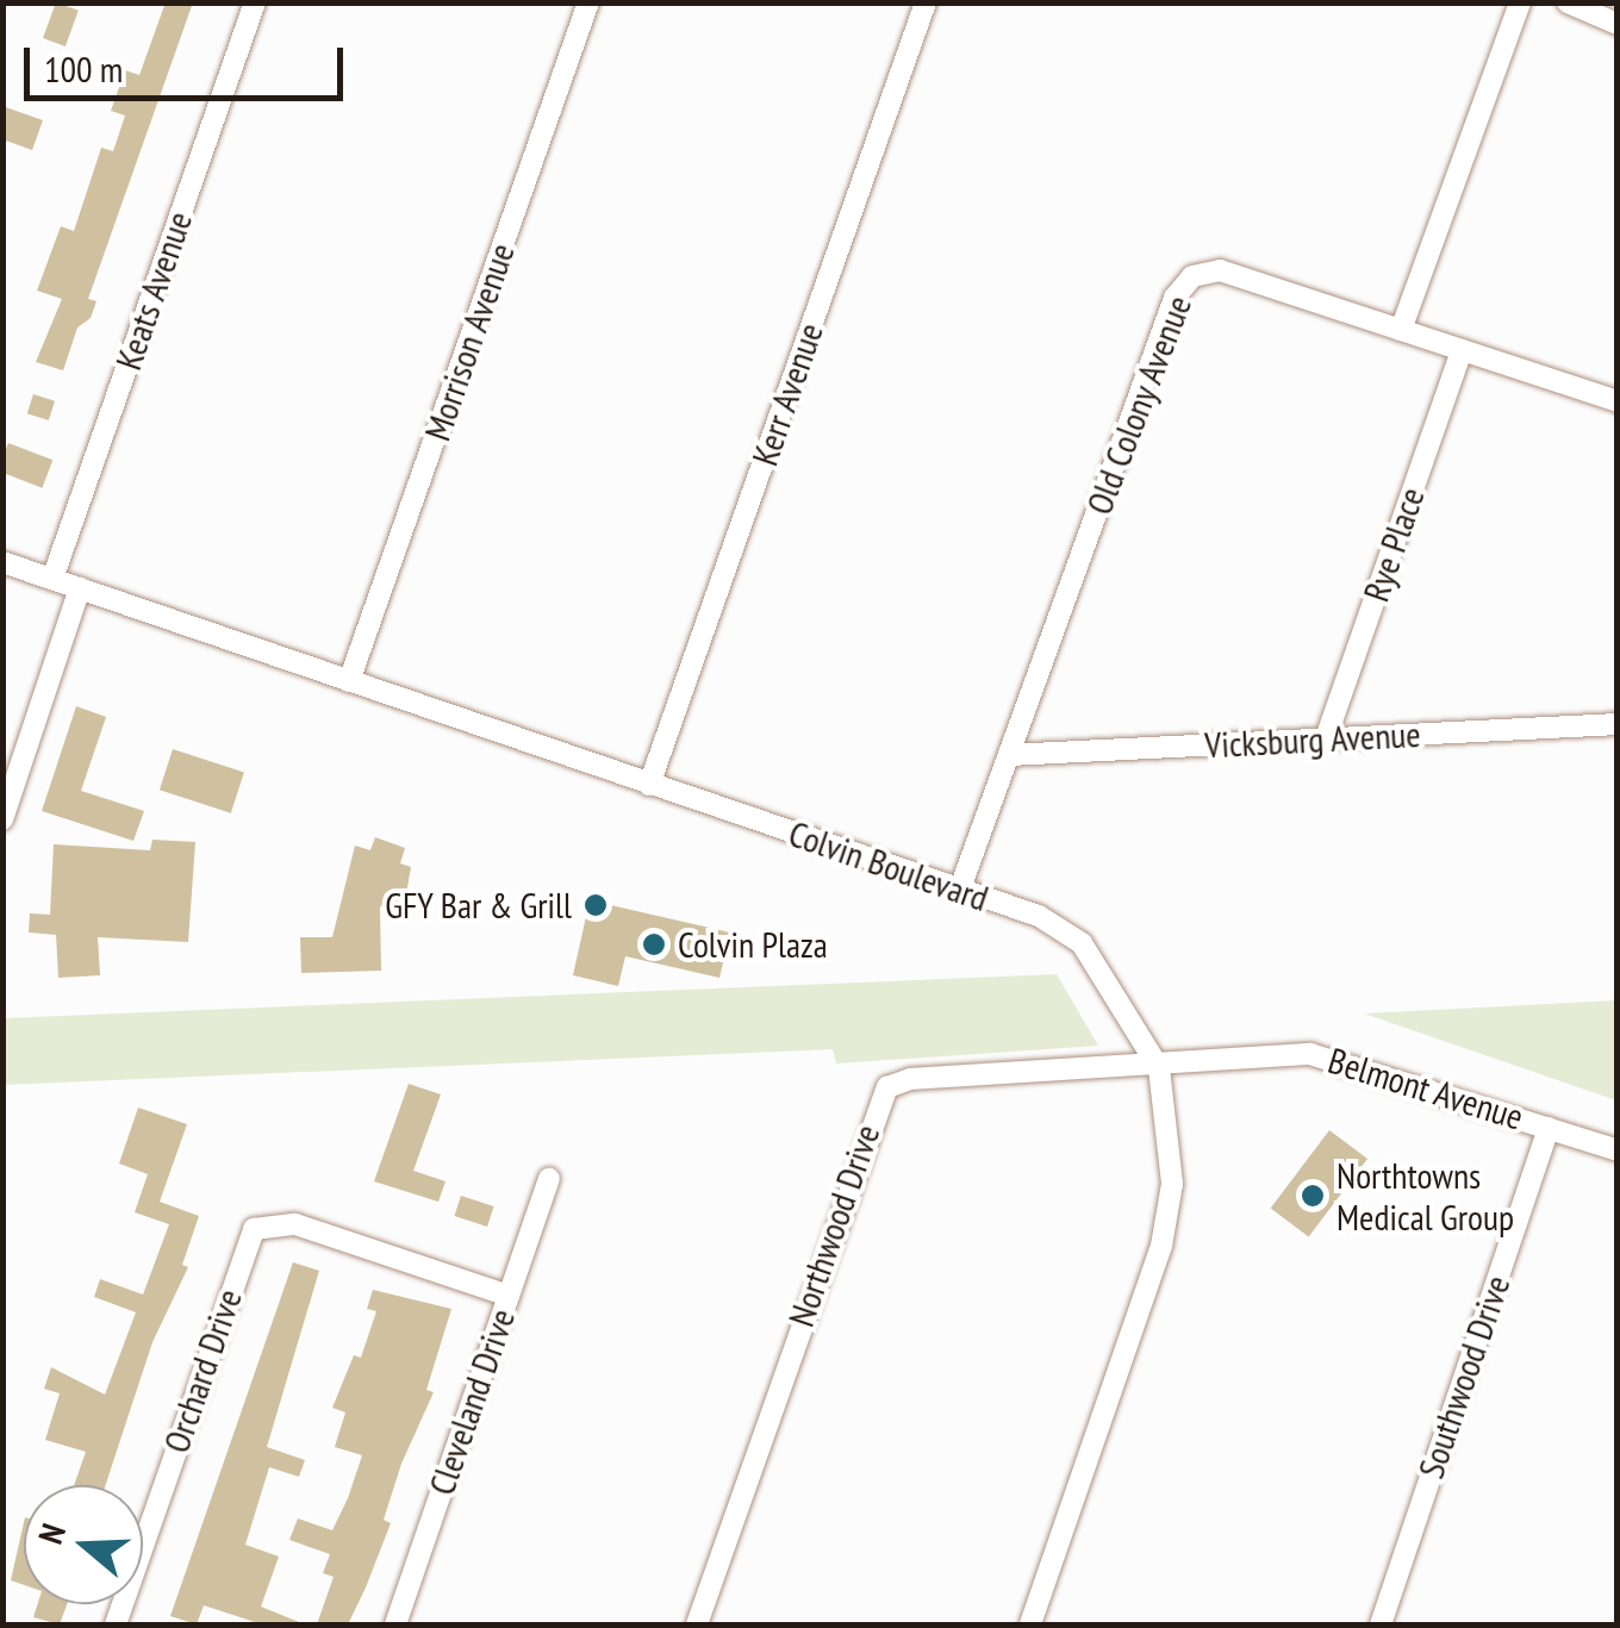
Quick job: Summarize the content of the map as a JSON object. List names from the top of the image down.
{
  "streets": {
    "street": [
      "Keats Avenue",
      "Morrison Avenue",
      "Kerr Avenue",
      "Old Colony Avenue",
      "Rye Place",
      "Vicksburg Avenue",
      "Colvin Boulevard",
      "Belmont Avenue",
      "Northwood Drive",
      "Orchard Drive",
      "Southwood Drive",
      "Cleveland Drive"
    ]
  },
  "crossings": [
    ["Keats Avenue", "Colvin Boulevard"],
    ["Morrison Avenue", "Colvin Boulevard"],
    ["Kerr Avenue", "Colvin Boulevard"],
    ["Old Colony Avenue", "Rye Place"],
    ["Old Colony Avenue", "Vicksburg Avenue"],
    ["Old Colony Avenue", "Colvin Boulevard"],
    ["Rye Place", "Vicksburg Avenue"],
    ["Colvin Boulevard", "Belmont Avenue"],
    ["Colvin Boulevard", "Northwood Drive"],
    ["Belmont Avenue", "Northwood Drive"],
    ["Belmont Avenue", "Southwood Drive"],
    ["Orchard Drive", "Cleveland Drive"]
  ],
  "places": ["GFY Bar & Grill", "Colvin Plaza", "Northtowns Medical Group"],
  "scale_bar": "100 m",
  "north": "left"
}
